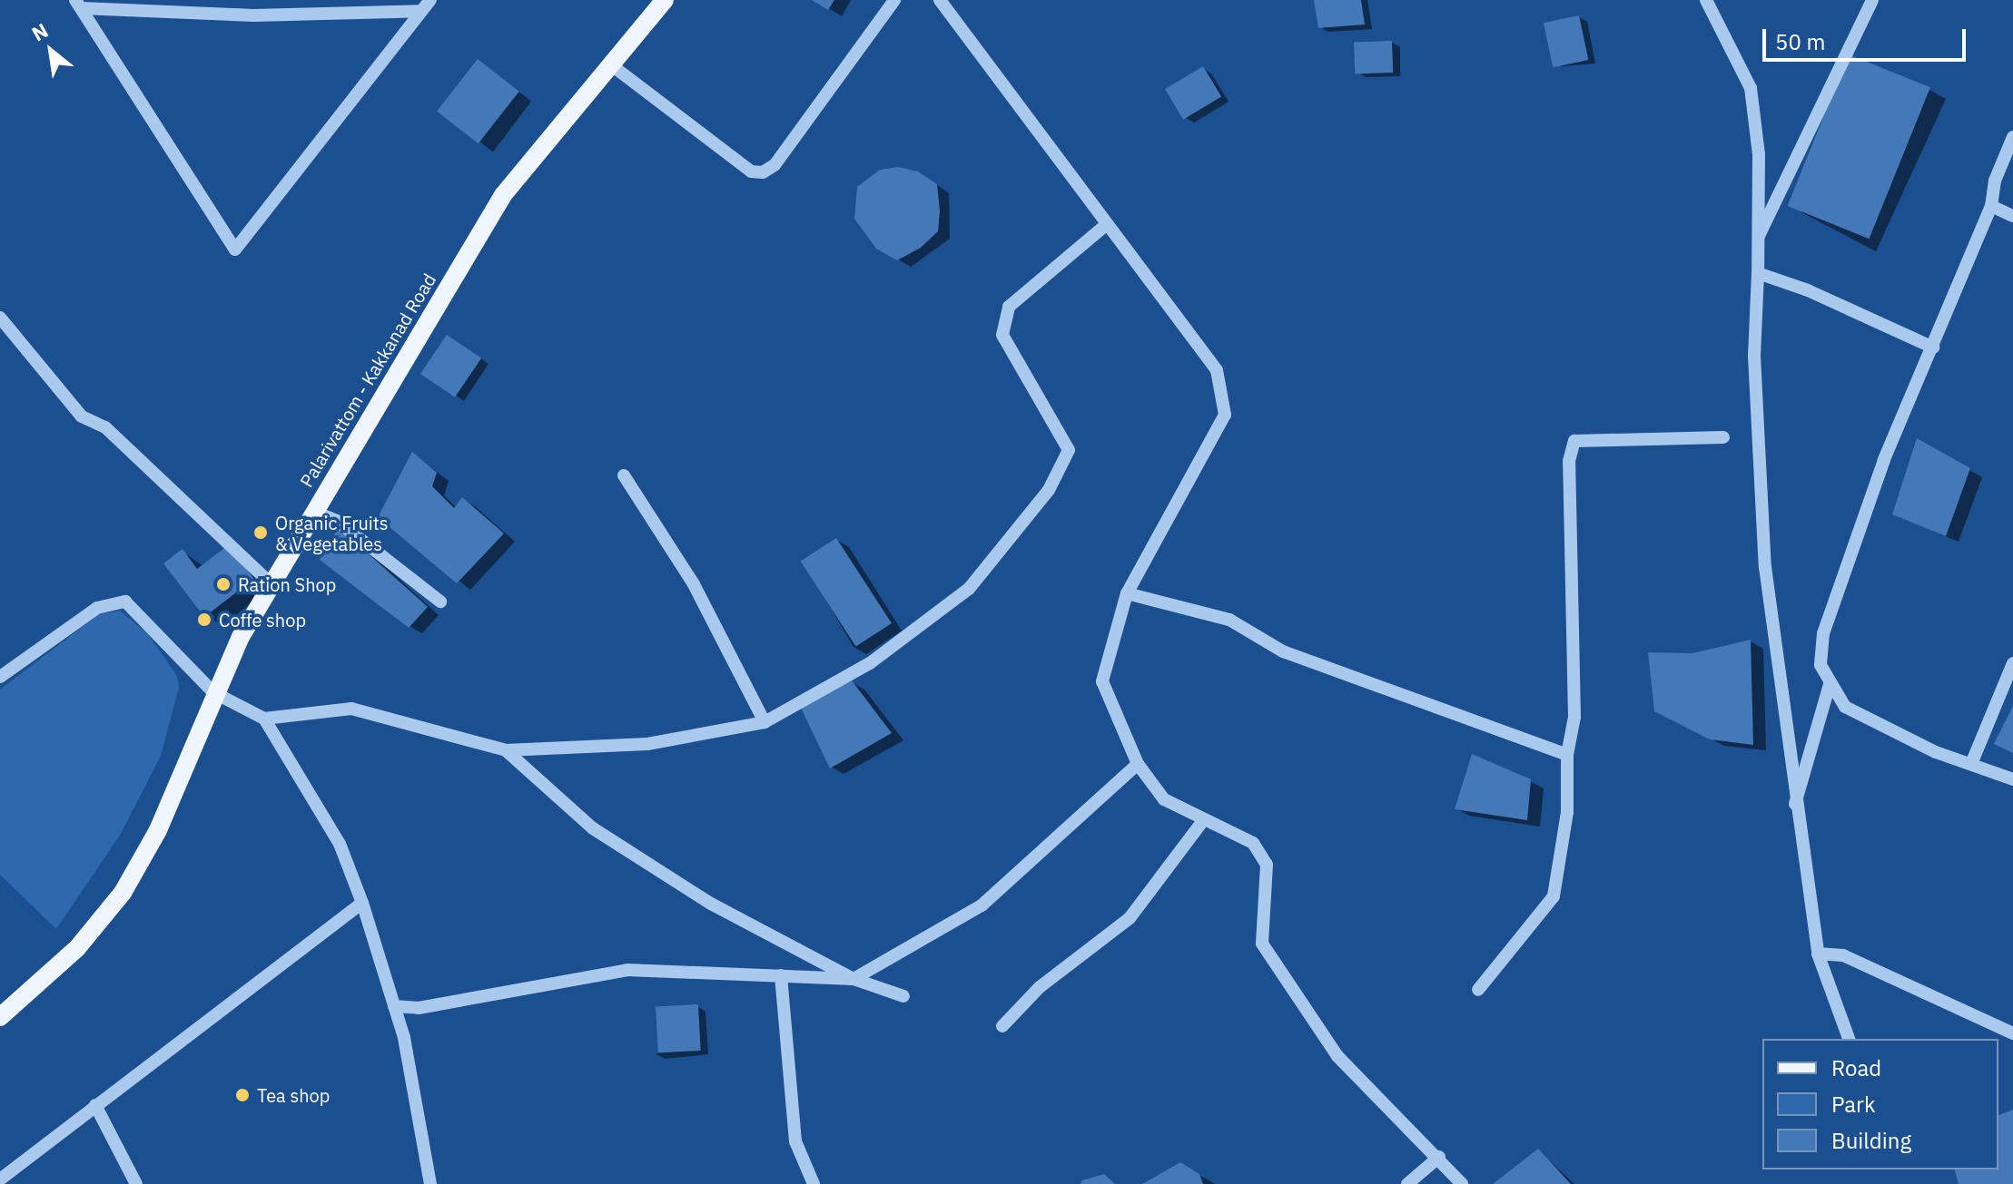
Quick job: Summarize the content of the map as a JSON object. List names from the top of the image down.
{
  "streets": {
    "main road": ["Palarivattom - Kakkanad Road"]
  },
  "places": [
    "Organic Fruits & Vegetables",
    "Ration Shop",
    "Coffe shop",
    "Tea shop"
  ],
  "legend": ["Road", "Park", "Building"],
  "scale_bar": "50 m",
  "north": "top left"
}
